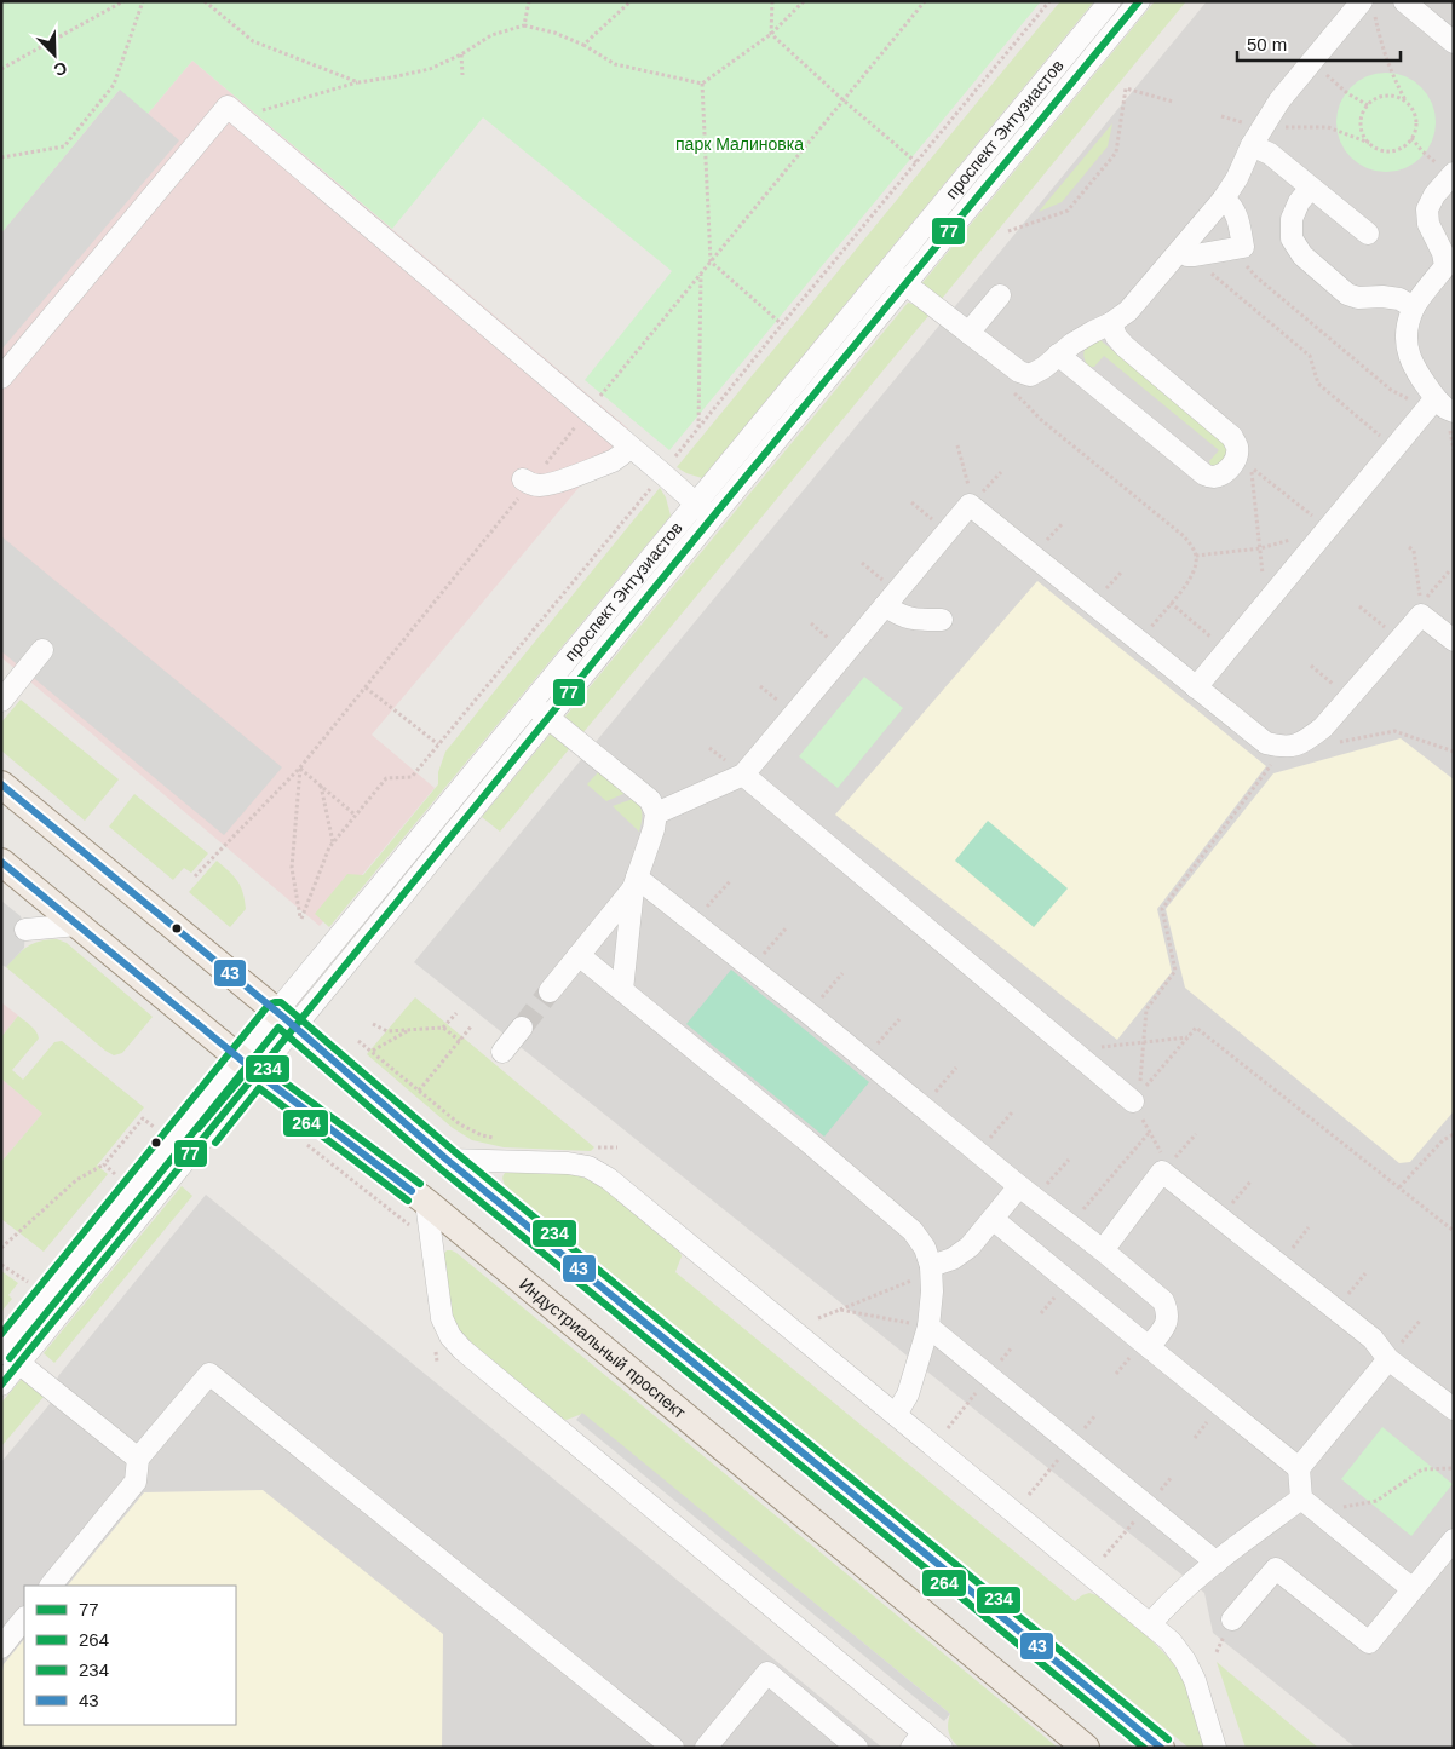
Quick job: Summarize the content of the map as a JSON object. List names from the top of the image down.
{
  "streets": {
    "main road": ["Индустриальный проспект"],
    "street": ["проспект Энтузиастов"]
  },
  "crossings": [
    ["проспект Энтузиастов", "Индустриальный проспект"]
  ],
  "parks": ["парк Малиновка"],
  "lines": [
    "transit line 77",
    "transit line 43",
    "transit line 234",
    "transit line 264"
  ],
  "legend": [
    "77",
    "264",
    "234",
    "43"
  ],
  "scale_bar": "50 m",
  "north": "bottom right"
}
